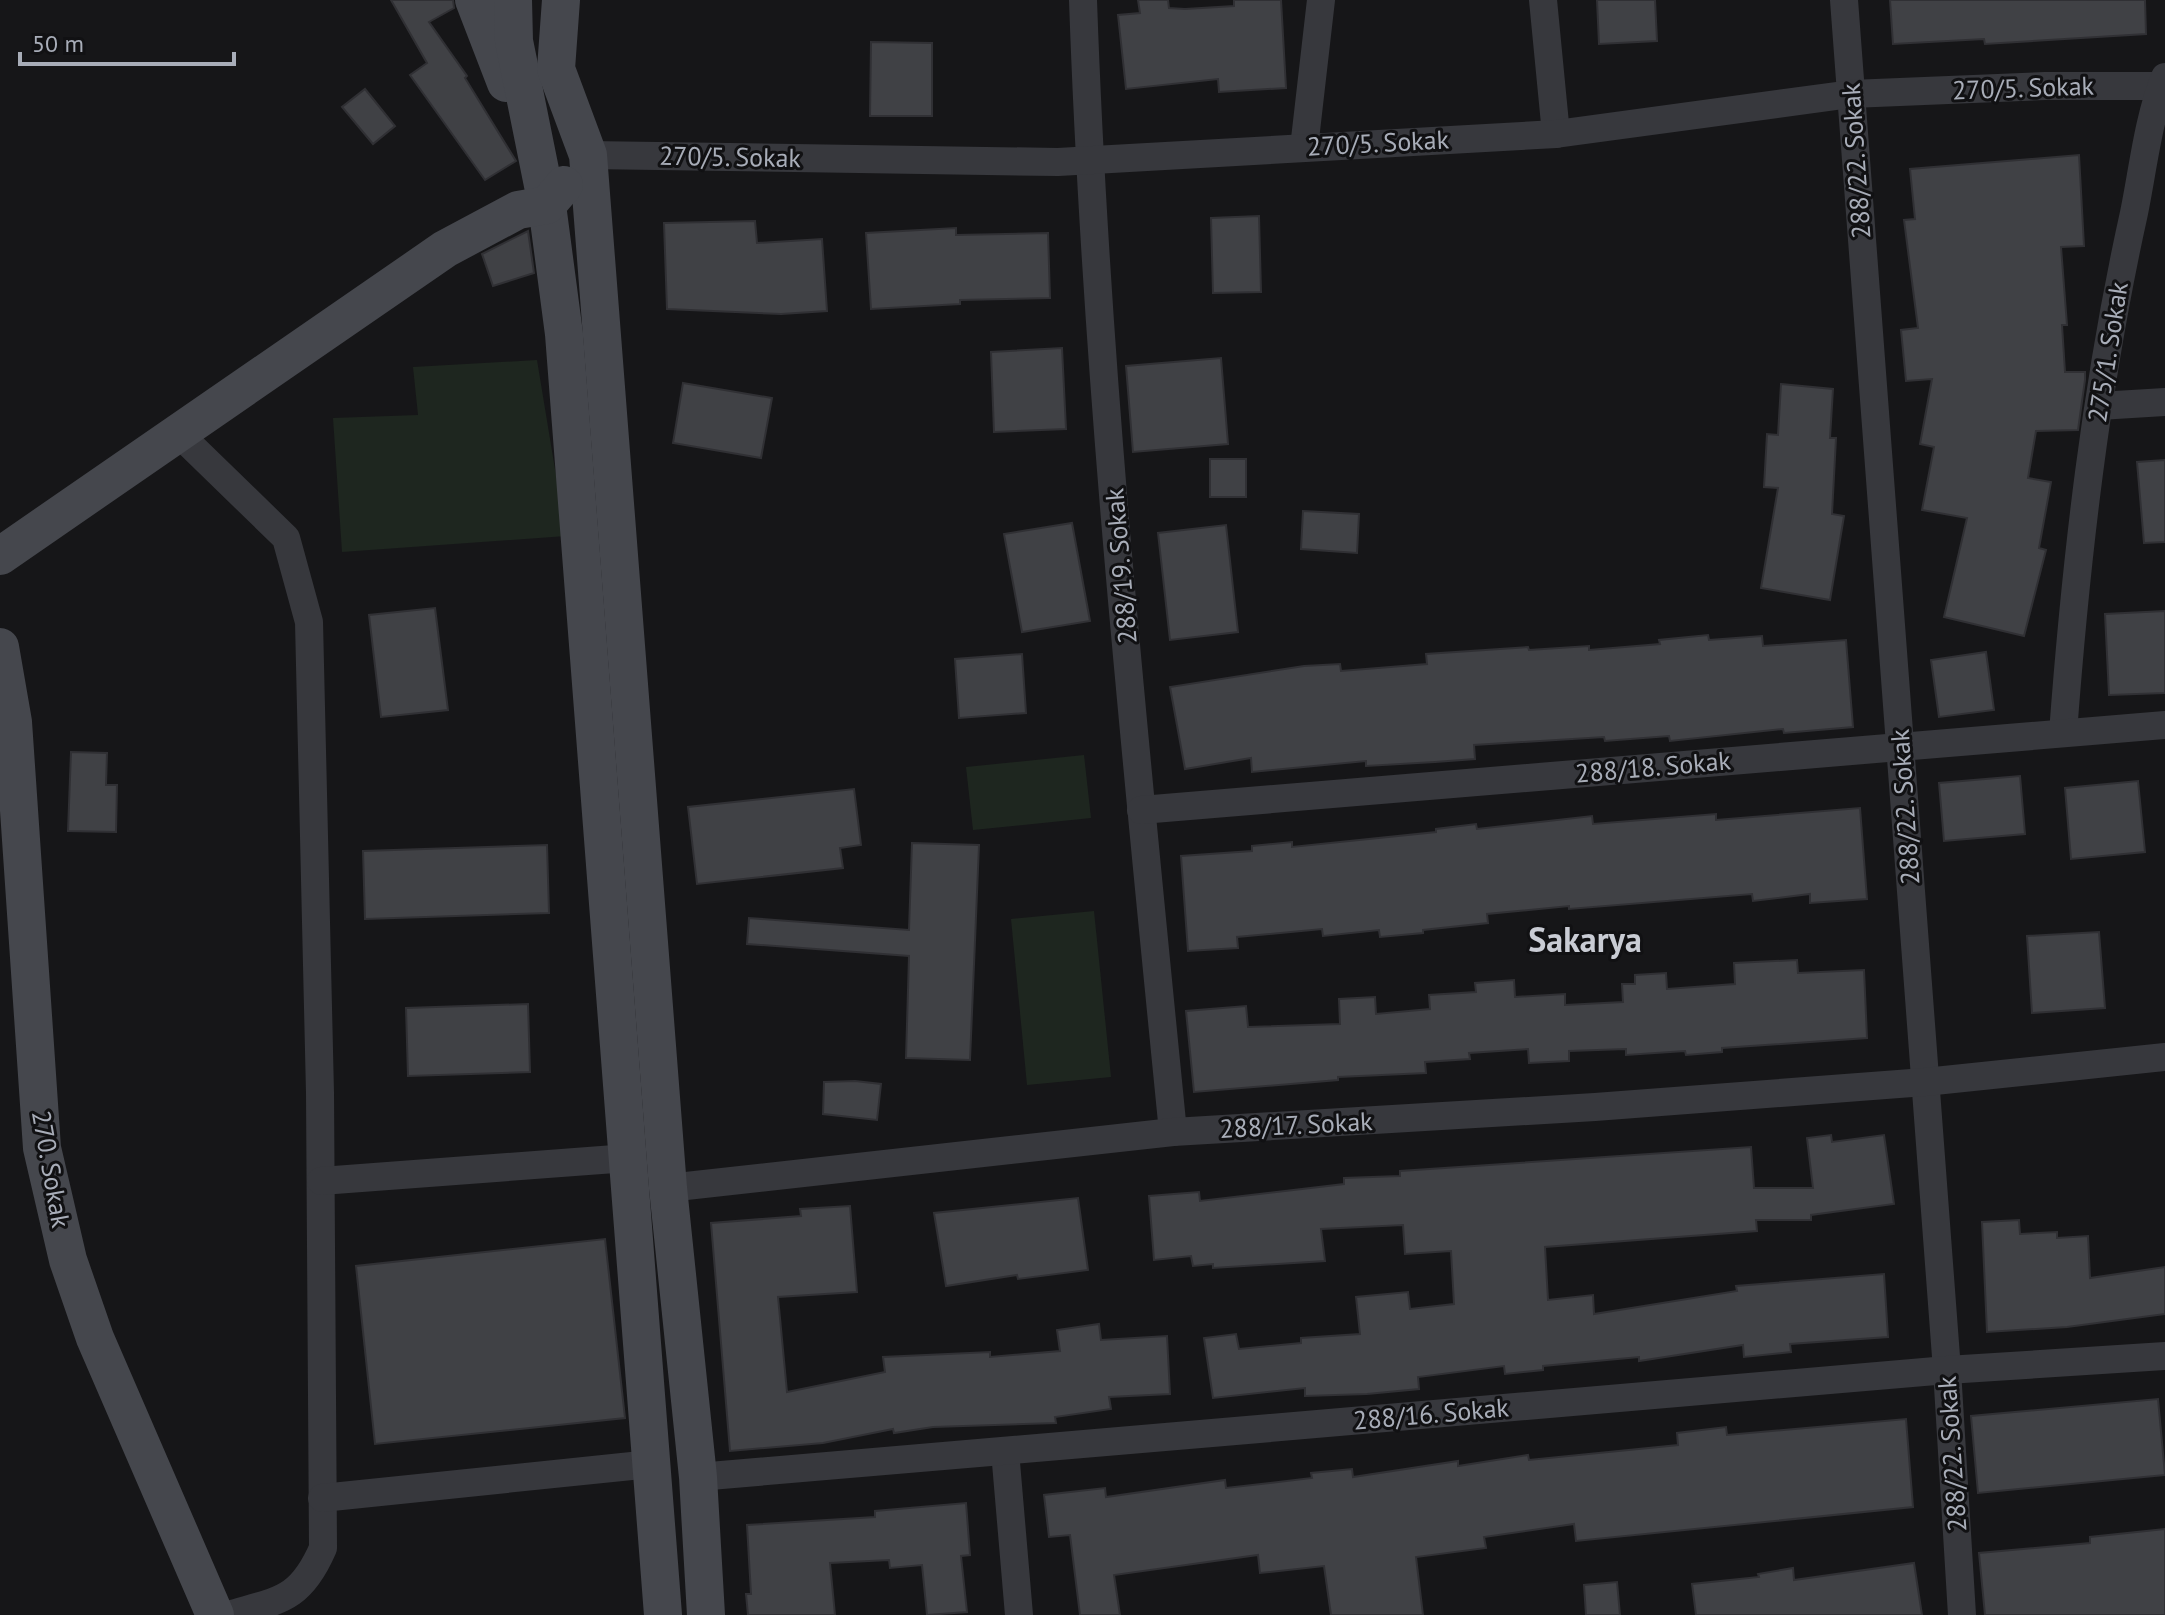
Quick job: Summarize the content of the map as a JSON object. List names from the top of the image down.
{
  "streets": {
    "street": [
      "270/5. Sokak",
      "288/22. Sokak",
      "275/1. Sokak",
      "288/19. Sokak",
      "288/18. Sokak",
      "288/17. Sokak",
      "270. Sokak",
      "288/16. Sokak"
    ]
  },
  "crossings": [
    ["270/5. Sokak", "288/22. Sokak"],
    ["270/5. Sokak", "275/1. Sokak"],
    ["270/5. Sokak", "288/19. Sokak"],
    ["288/22. Sokak", "288/18. Sokak"],
    ["288/22. Sokak", "288/17. Sokak"],
    ["288/22. Sokak", "288/16. Sokak"],
    ["275/1. Sokak", "288/18. Sokak"],
    ["288/19. Sokak", "288/18. Sokak"],
    ["288/19. Sokak", "288/17. Sokak"]
  ],
  "districts": ["Sakarya"],
  "scale_bar": "50 m"
}
